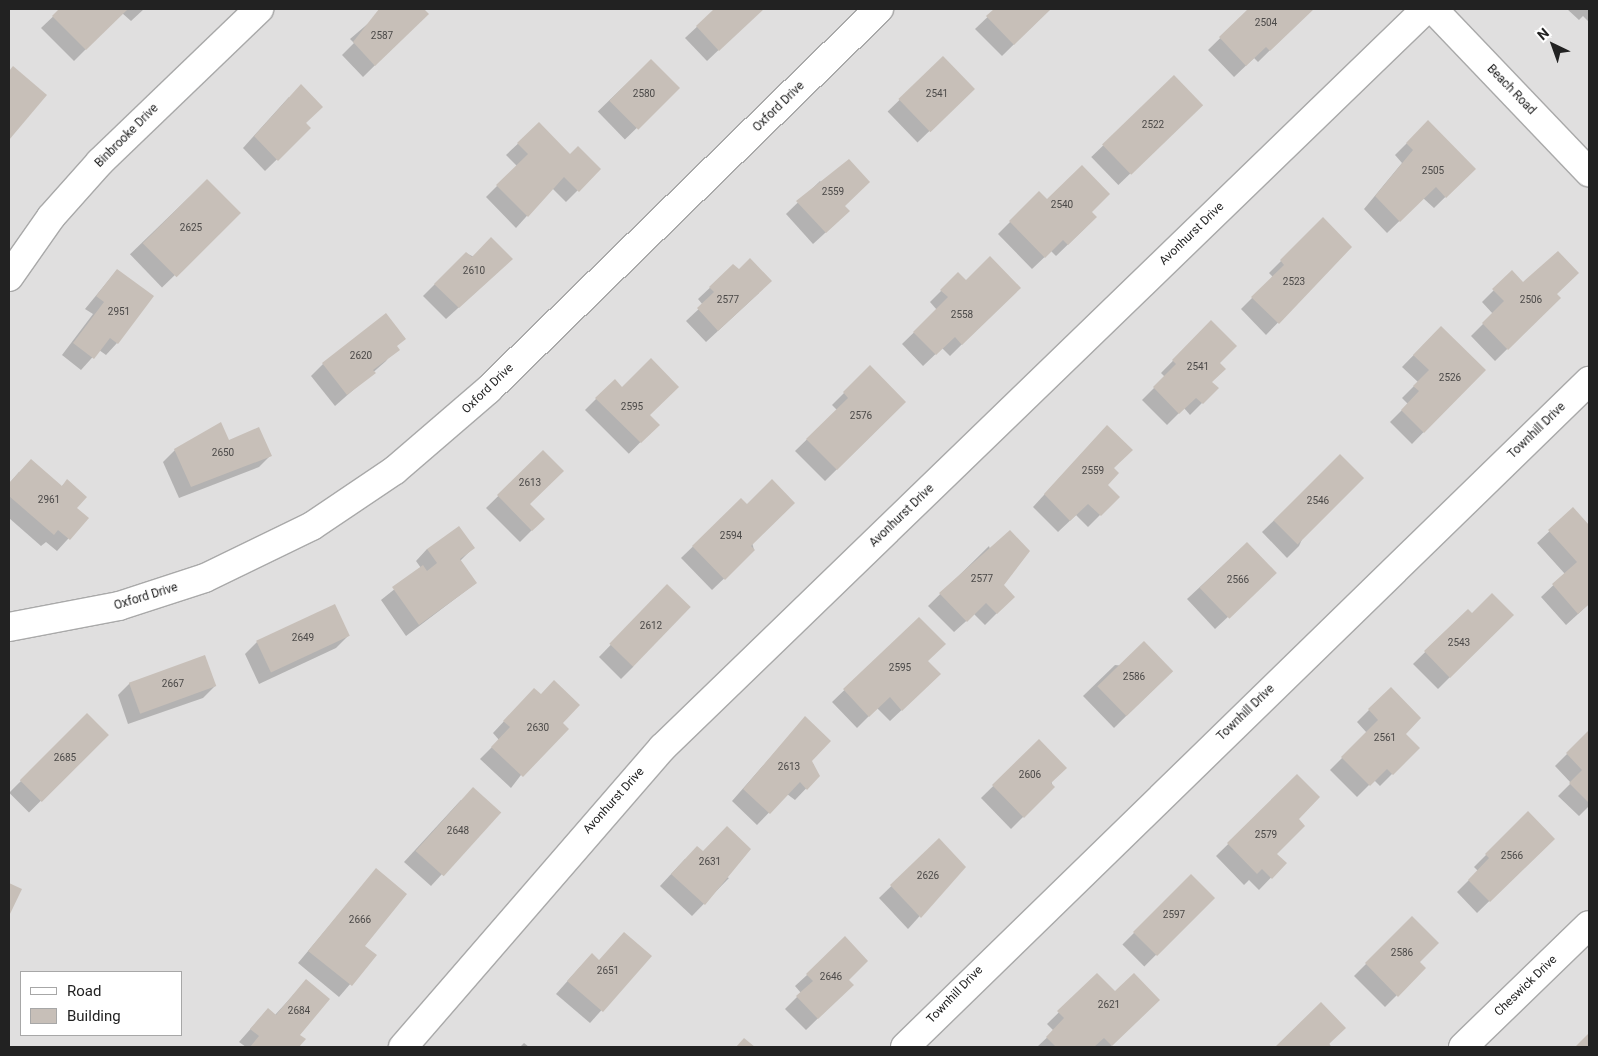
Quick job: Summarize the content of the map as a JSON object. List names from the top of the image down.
{
  "streets": {
    "street": [
      "Beach Road",
      "Oxford Drive",
      "Binbrooke Drive",
      "Avonhurst Drive",
      "Townhill Drive",
      "Cheswick Drive"
    ]
  },
  "house_numbers": [
    "2504",
    "2587",
    "2580",
    "2541",
    "2522",
    "2505",
    "2559",
    "2540",
    "2625",
    "2610",
    "2523",
    "2577",
    "2506",
    "2951",
    "2558",
    "2620",
    "2541",
    "2526",
    "2595",
    "2576",
    "2650",
    "2559",
    "2613",
    "2961",
    "2546",
    "2594",
    "2577",
    "2566",
    "2612",
    "2649",
    "2543",
    "2595",
    "2586",
    "2667",
    "2630",
    "2561",
    "2685",
    "2613",
    "2606",
    "2648",
    "2579",
    "2566",
    "2631",
    "2626",
    "2597",
    "2666",
    "2586",
    "2651",
    "2646",
    "2621",
    "2684"
  ],
  "legend": ["Road", "Building"],
  "north": "top left"
}
